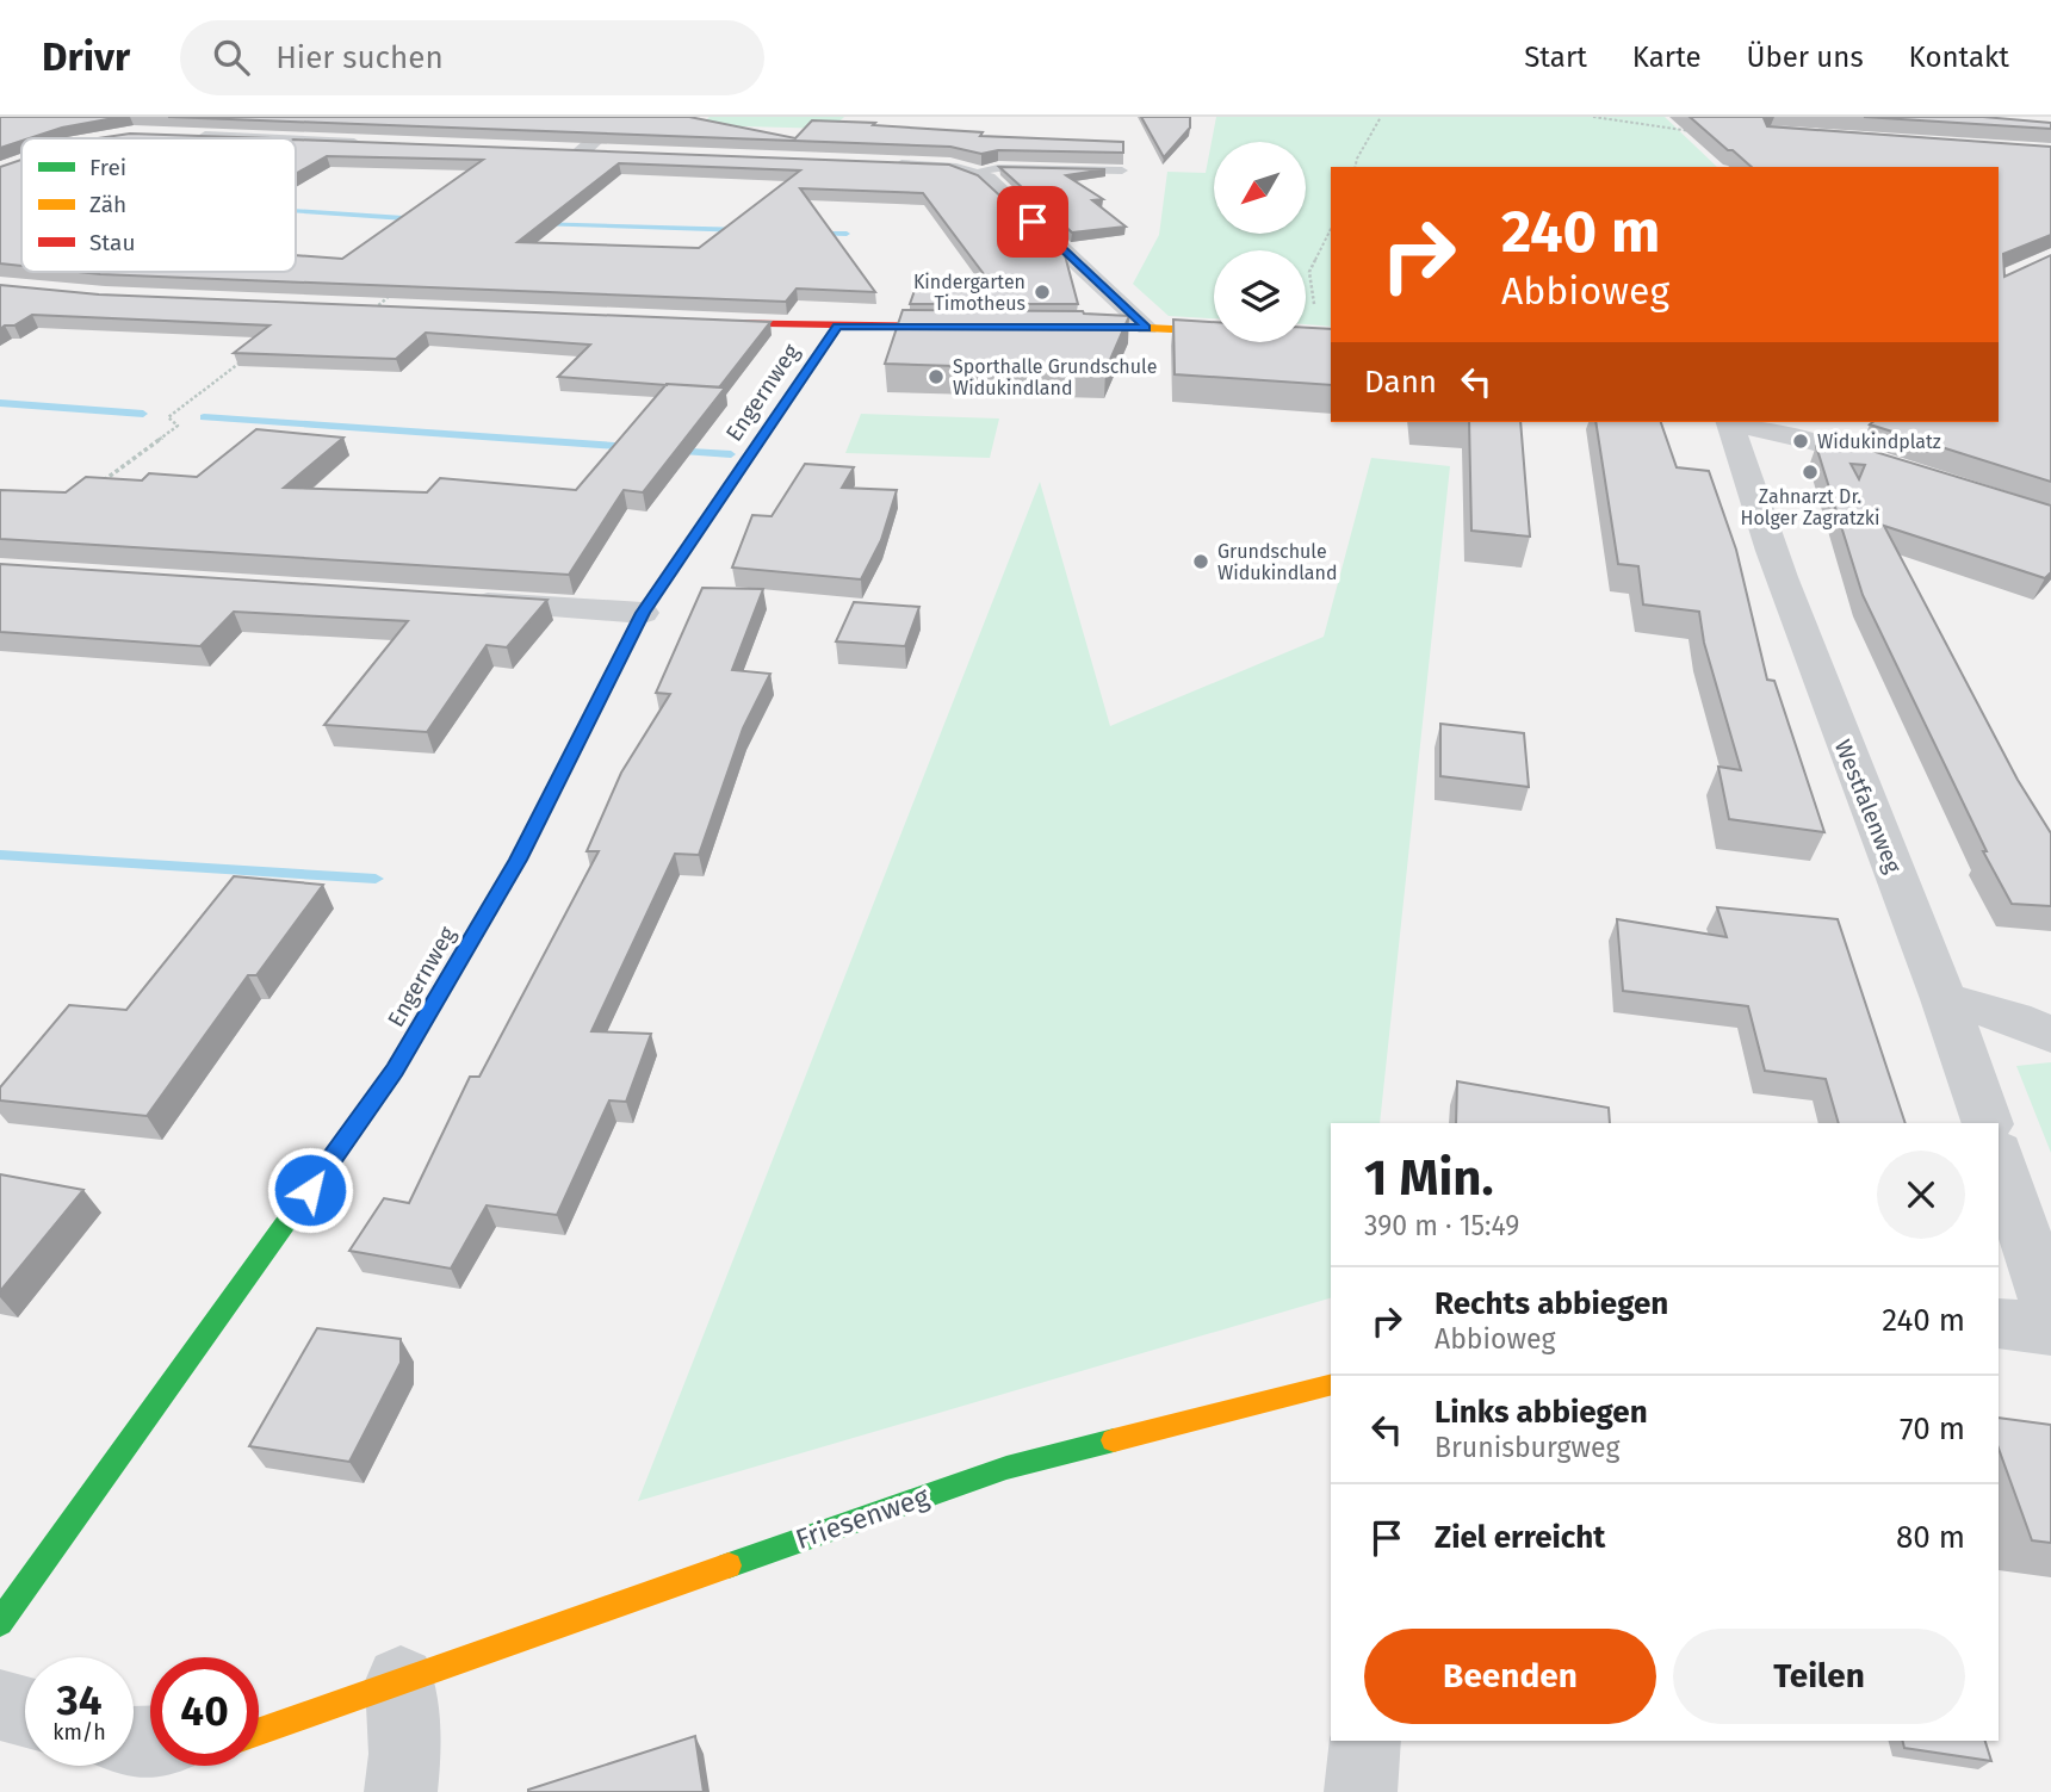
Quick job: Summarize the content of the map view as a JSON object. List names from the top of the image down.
{
  "streets": {
    "street": ["Engernweg", "Westfalenweg", "Friesenweg"]
  },
  "places": [
    "Kindergarten Timotheus",
    "Sporthalle Grundschule Widukindland",
    "Widukindplatz",
    "Zahnarzt Dr. Holger Zagratzki",
    "Grundschule Widukindland"
  ],
  "legend": ["Frei", "Zäh", "Stau"],
  "north": "bottom left",
  "page": {
    "header": "Drivr",
    "search": "Hier suchen",
    "nav": [
      "Start",
      "Karte",
      "Über uns",
      "Kontakt"
    ],
    "turn": ["240 m", "Abbioweg"],
    "then": "Dann",
    "heading": ["1 Min.", "390 m · 15:49"],
    "list": [
      {
        "name": "Rechts abbiegen",
        "note": "Abbioweg",
        "value": "240 m"
      },
      {
        "name": "Links abbiegen",
        "note": "Brunisburgweg",
        "value": "70 m"
      },
      {
        "name": "Ziel erreicht",
        "value": "80 m"
      }
    ],
    "buttons": ["Beenden", "Teilen"],
    "speed": "34 km/h",
    "limit": "40"
  }
}
